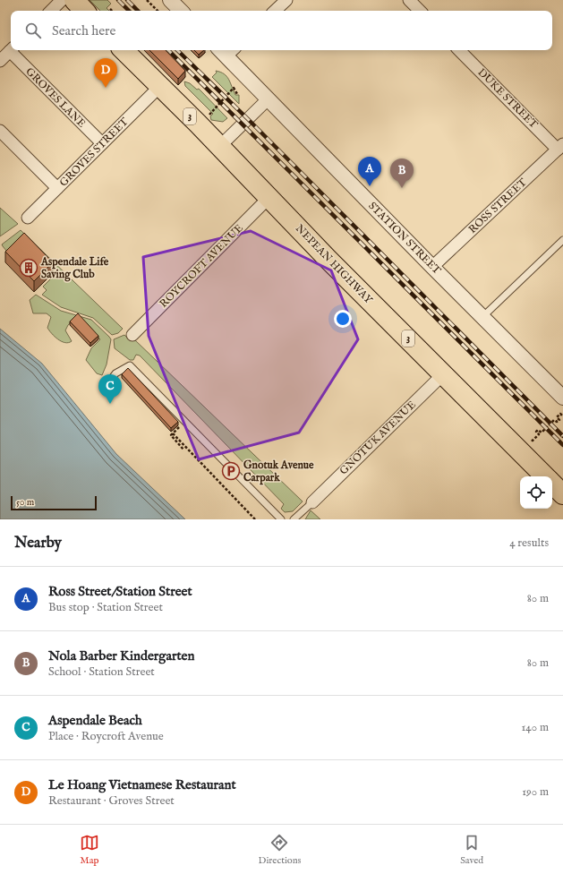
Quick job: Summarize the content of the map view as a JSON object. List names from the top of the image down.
{
  "streets": {
    "highway": ["3", "NEPEAN HIGHWAY"],
    "street": [
      "GROVES LANE",
      "DUKE STREET",
      "GROVES STREET",
      "ROSS STREET",
      "STATION STREET",
      "ROYCROFT AVENUE",
      "GNOTUK AVENUE"
    ]
  },
  "crossings": [
    ["GROVES LANE", "GROVES STREET"],
    ["DUKE STREET", "ROSS STREET"],
    ["GROVES STREET", "NEPEAN HIGHWAY"],
    ["ROSS STREET", "STATION STREET"],
    ["NEPEAN HIGHWAY", "ROYCROFT AVENUE"],
    ["NEPEAN HIGHWAY", "GNOTUK AVENUE"]
  ],
  "places": {
    "building": ["Aspendale Life Saving Club"],
    "parking": ["Gnotuk Avenue Carpark"]
  },
  "scale_bar": "50 m",
  "page": {
    "search": "Search here",
    "pins": [
      "D",
      "A",
      "B",
      "C"
    ],
    "scale": "50 m",
    "heading": ["Nearby", "4 results"],
    "list": [
      {
        "mark": "A",
        "name": "Ross Street/Station Street",
        "note": "Bus stop · Station Street",
        "value": "80 m"
      },
      {
        "mark": "B",
        "name": "Nola Barber Kindergarten",
        "note": "School · Station Street",
        "value": "80 m"
      },
      {
        "mark": "C",
        "name": "Aspendale Beach",
        "note": "Place · Roycroft Avenue",
        "value": "140 m"
      },
      {
        "mark": "D",
        "name": "Le Hoang Vietnamese Restaurant",
        "note": "Restaurant · Groves Street",
        "value": "190 m"
      }
    ],
    "nav": ["Map", "Directions", "Saved"]
  }
}
